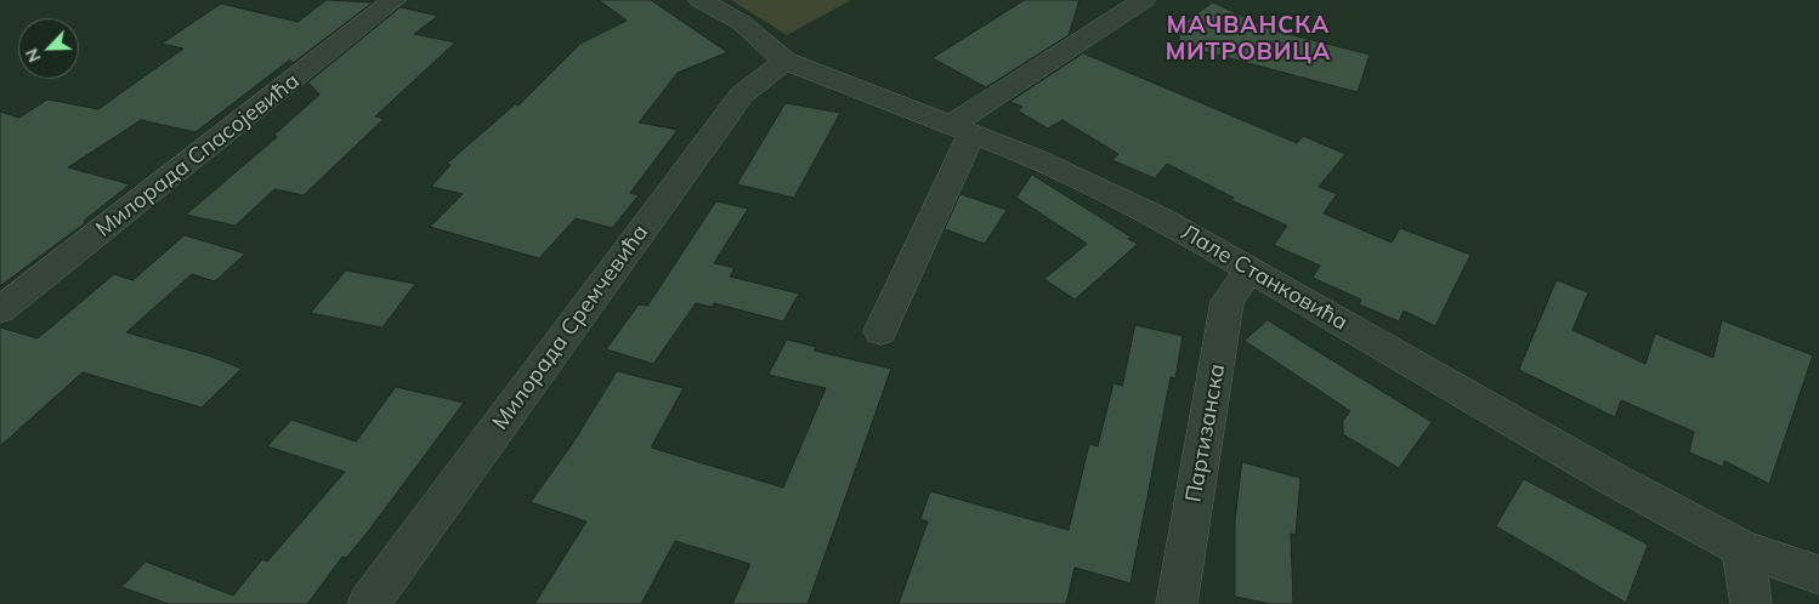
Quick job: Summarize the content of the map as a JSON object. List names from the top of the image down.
{
  "streets": {
    "street": [
      "Милорада Спасојевића",
      "Лале Станковића",
      "Милорада Сремчевића",
      "Партизанска"
    ]
  },
  "crossings": [
    ["Лале Станковића", "Милорада Сремчевића"],
    ["Лале Станковића", "Партизанска"]
  ],
  "districts": ["МАЧВАНСКА МИТРОВИЦА"],
  "north": "bottom left"
}
